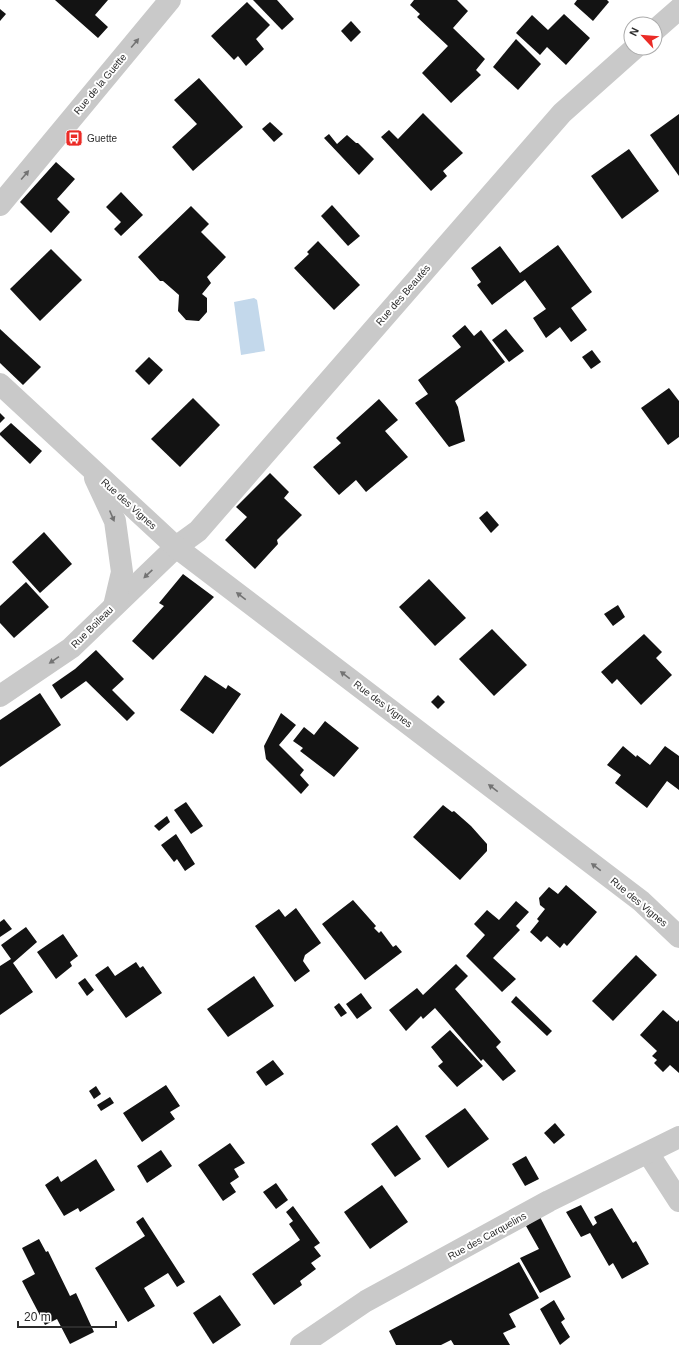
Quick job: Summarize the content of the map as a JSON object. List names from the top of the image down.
{
  "streets": {
    "street": [
      "Rue de la Guette",
      "Rue des Beautés",
      "Rue des Vignes",
      "Rue Boileau",
      "Rue des Carquelins"
    ]
  },
  "crossings": [
    ["Rue des Beautés", "Rue des Vignes"],
    ["Rue des Beautés", "Rue Boileau"],
    ["Rue des Vignes", "Rue Boileau"]
  ],
  "one_way": ["Rue de la Guette", "Rue Boileau"],
  "places": {
    "bus stop": ["Guette"]
  },
  "scale_bar": "20 m",
  "north": "top left"
}
